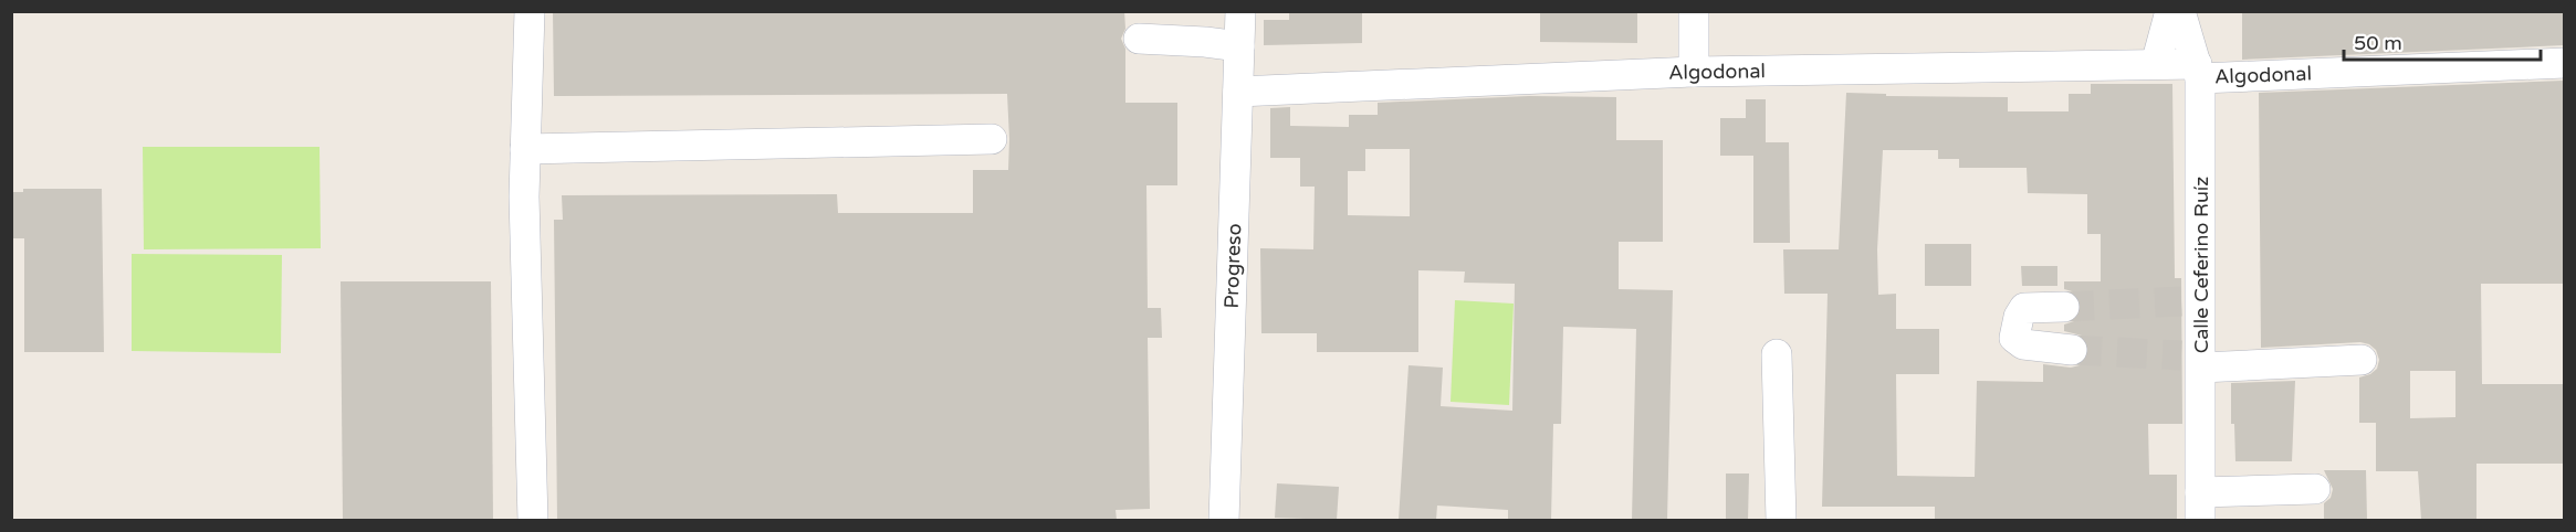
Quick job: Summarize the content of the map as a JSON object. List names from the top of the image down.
{
  "streets": {
    "street": ["Algodonal", "Calle Ceferino Ruíz", "Progreso"]
  },
  "crossings": [
    ["Algodonal", "Calle Ceferino Ruíz"],
    ["Algodonal", "Progreso"]
  ],
  "scale_bar": "50 m"
}
